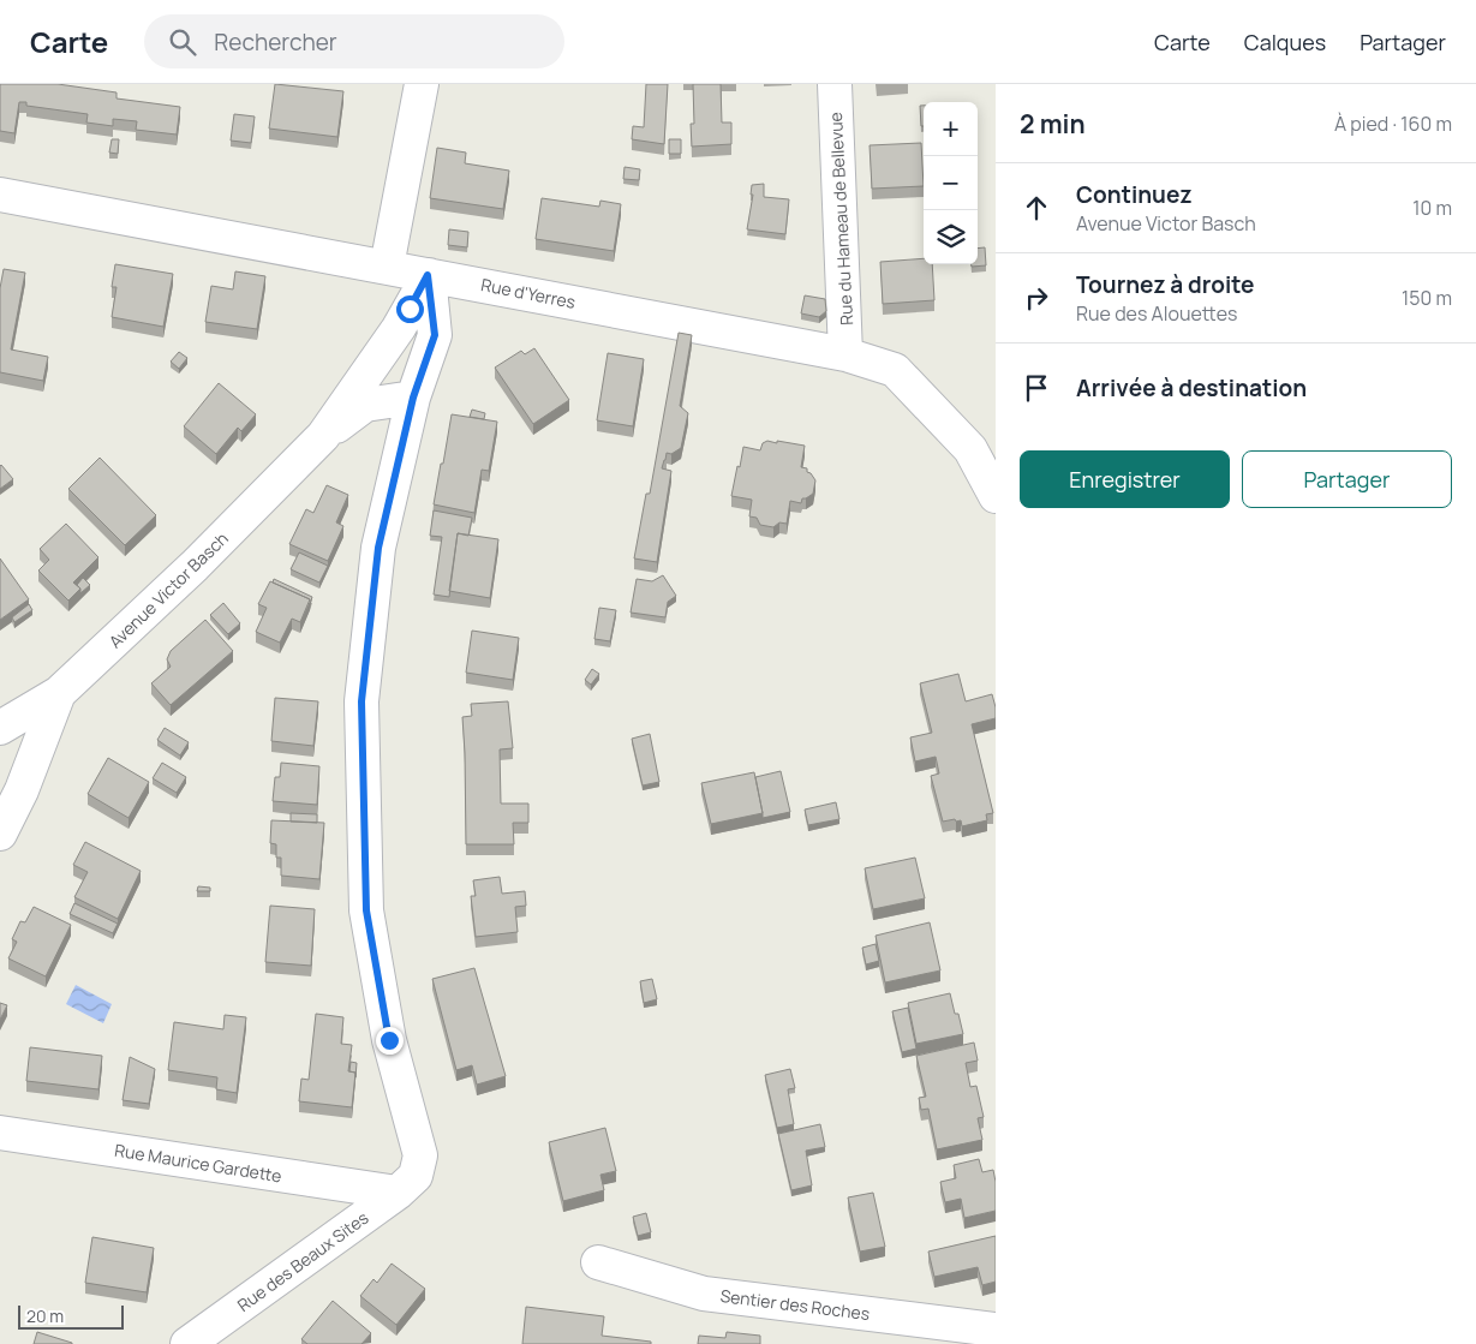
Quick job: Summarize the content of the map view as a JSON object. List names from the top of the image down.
{
  "streets": {
    "street": [
      "Rue du Hameau de Bellevue",
      "Rue d'Yerres",
      "Avenue Victor Basch",
      "Rue Maurice Gardette",
      "Rue des Beaux Sites",
      "Sentier des Roches"
    ]
  },
  "crossings": [
    ["Rue du Hameau de Bellevue", "Rue d'Yerres"],
    ["Rue d'Yerres", "Avenue Victor Basch"],
    ["Rue Maurice Gardette", "Rue des Beaux Sites"]
  ],
  "scale_bar": "20 m",
  "page": {
    "header": "Carte",
    "search": "Rechercher",
    "nav": ["Carte", "Calques", "Partager"],
    "heading": ["2 min", "À pied · 160 m"],
    "map_buttons": ["+", "−"],
    "list": [
      ["Continuez", "Avenue Victor Basch", "10 m"],
      ["Tournez à droite", "Rue des Alouettes", "150 m"],
      "Arrivée à destination"
    ],
    "buttons": ["Enregistrer", "Partager"],
    "scale": "20 m"
  }
}
